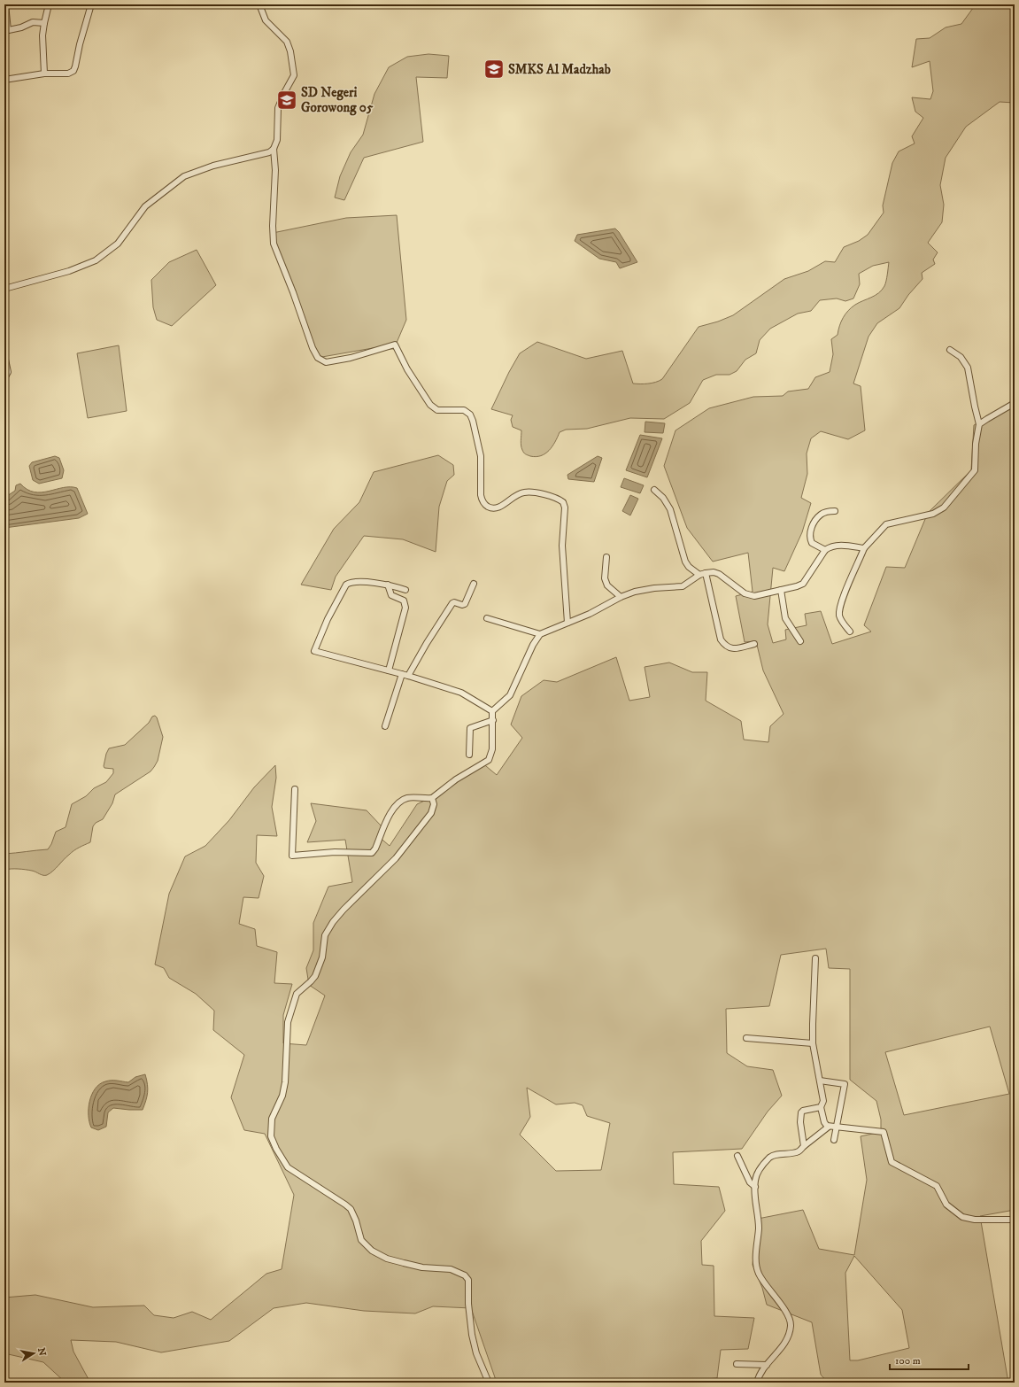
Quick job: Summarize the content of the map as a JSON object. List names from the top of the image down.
{
  "places": {
    "school or university": ["SMKS Al Madzhab", "SD Negeri Gorowong 05"]
  },
  "scale_bar": "100 m",
  "north": "right"
}
